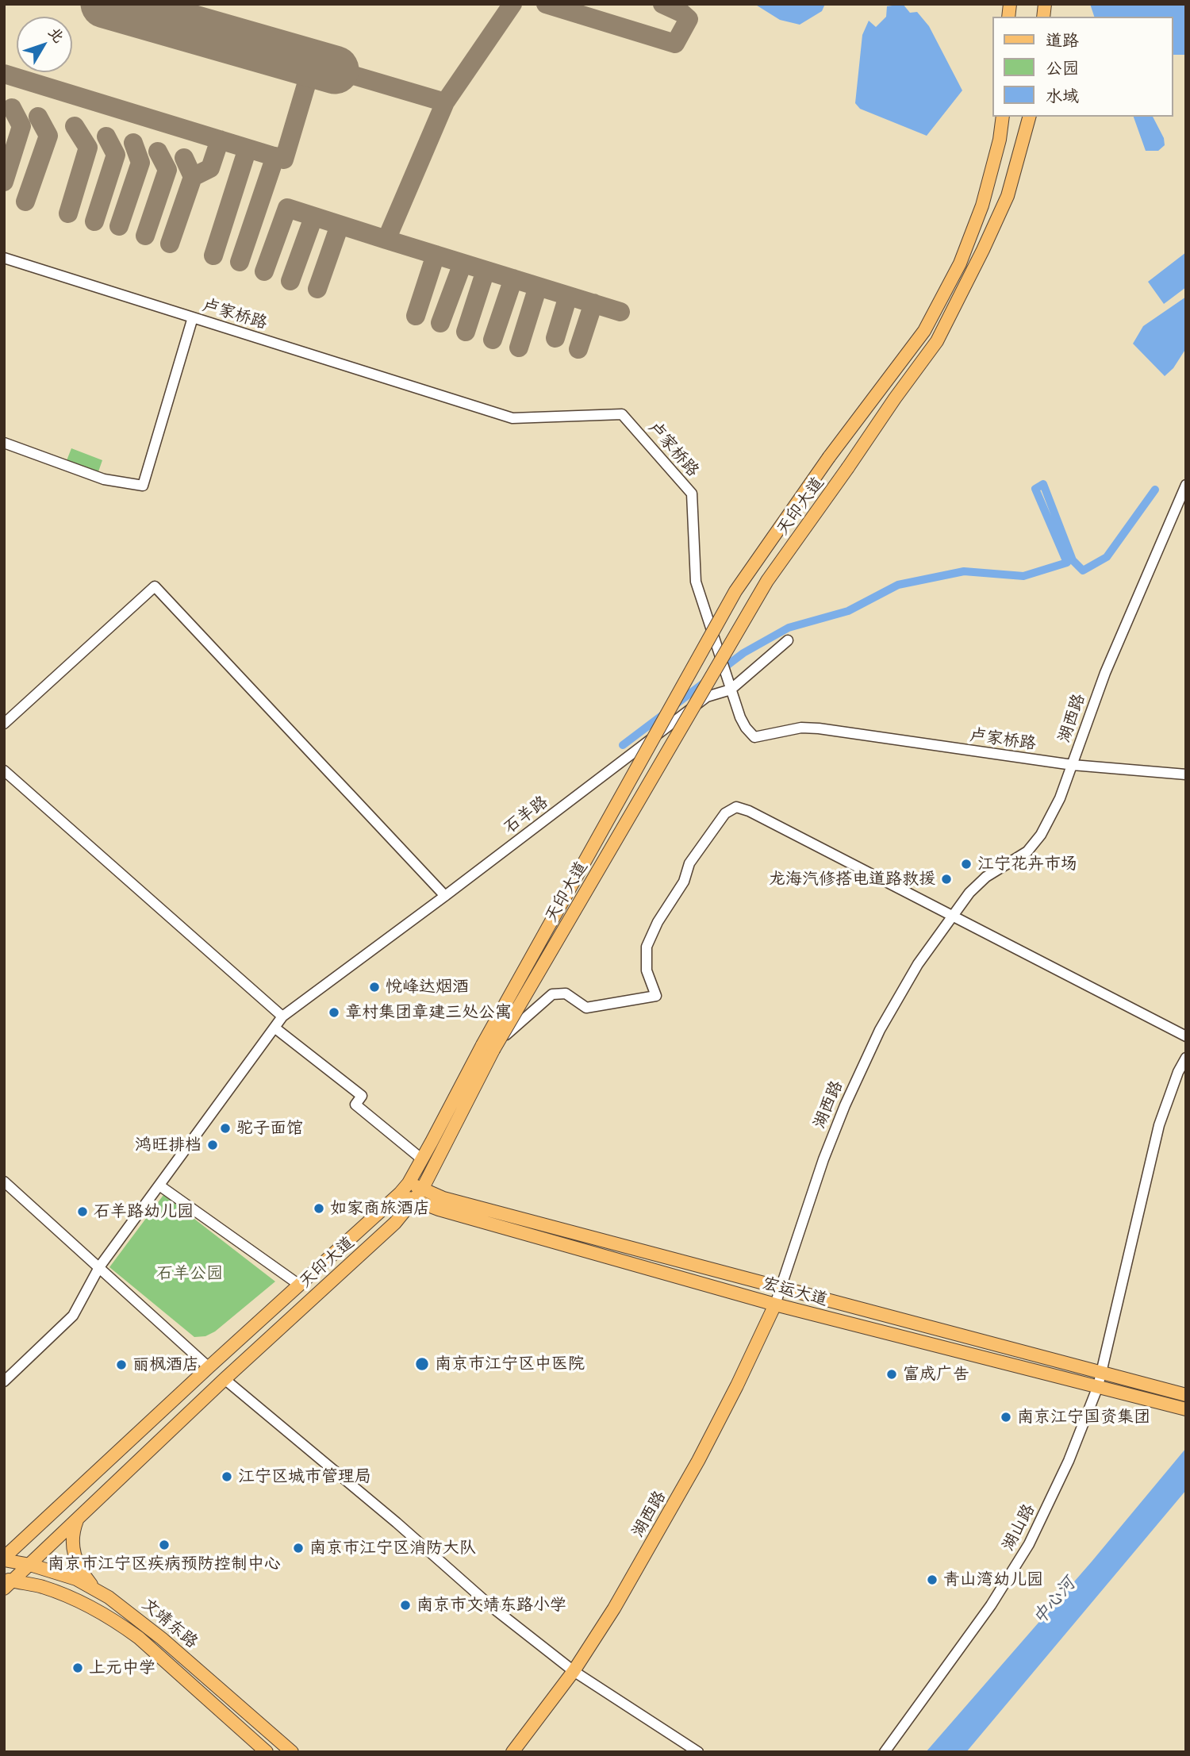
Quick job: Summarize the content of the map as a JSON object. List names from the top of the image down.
{
  "streets": {
    "main road": [
      "天印大道",
      "湖西路",
      "宏运大道",
      "文靖东路"
    ],
    "street": ["卢家桥路", "石羊路", "湖山路"]
  },
  "crossings": [
    ["卢家桥路", "湖西路"],
    ["卢家桥路", "石羊路"],
    ["天印大道", "宏运大道"],
    ["天印大道", "文靖东路"],
    ["湖西路", "宏运大道"],
    ["宏运大道", "湖山路"]
  ],
  "water": ["中心河"],
  "parks": ["石羊公园"],
  "places": [
    "江宁花卉市场",
    "龙海汽修搭电道路救援",
    "悦峰达烟酒",
    "章村集团章建三处公寓",
    "驼子面馆",
    "鸿旺排档",
    "如家商旅酒店",
    "石羊路幼儿园",
    "南京市江宁区中医院",
    "丽枫酒店",
    "富成广告",
    "南京江宁国资集团",
    "江宁区城市管理局",
    "南京市江宁区疾病预防控制中心",
    "南京市江宁区消防大队",
    "青山湾幼儿园",
    "南京市文靖东路小学",
    "上元中学"
  ],
  "legend": ["道路", "公园", "水域"],
  "north": "top right"
}
